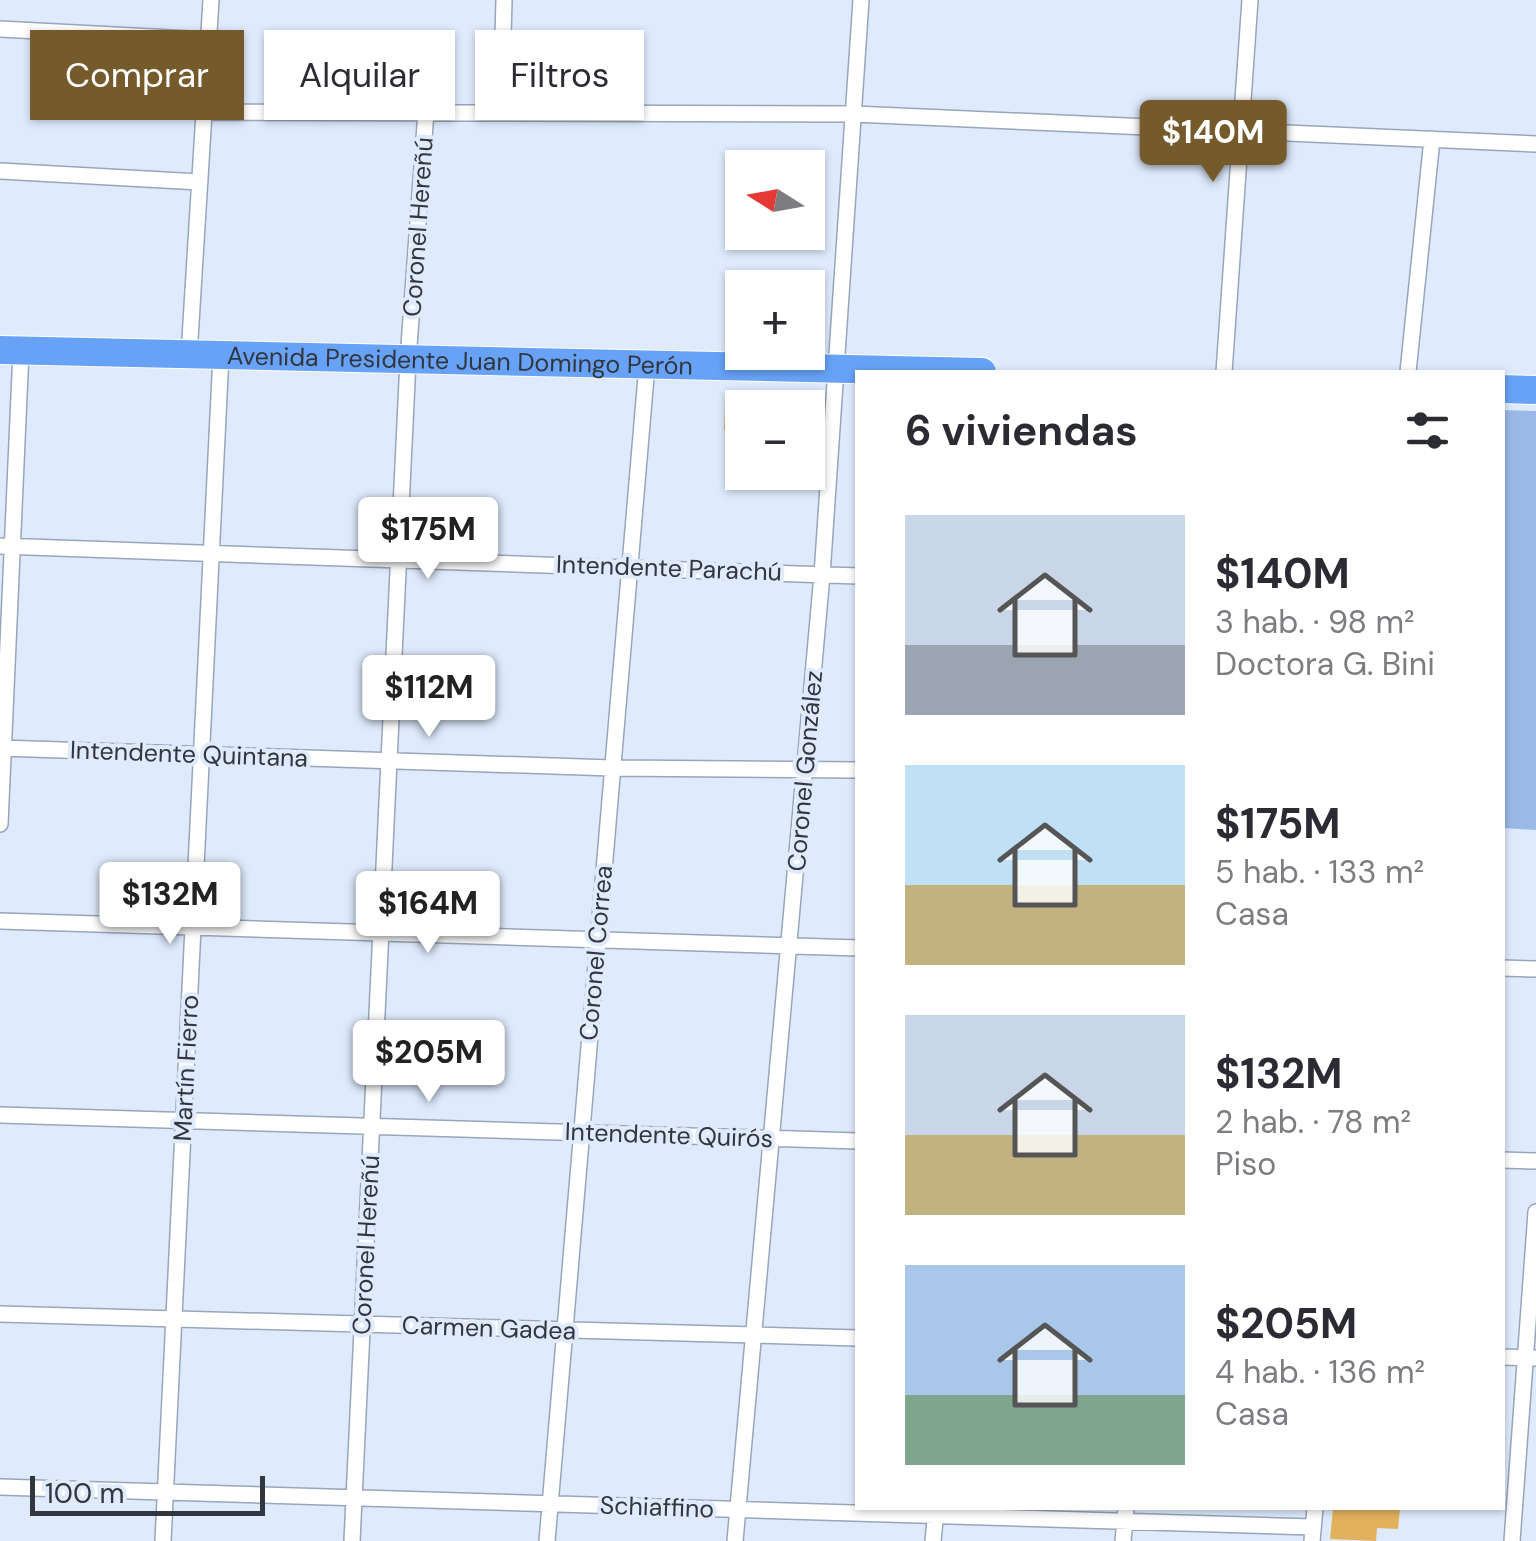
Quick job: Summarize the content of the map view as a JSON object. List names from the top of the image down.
{
  "streets": {
    "highway": ["Avenida Presidente Juan Domingo Perón"],
    "street": [
      "Coronel Hereñú",
      "Intendente Parachú",
      "Intendente Quintana",
      "Coronel González",
      "Coronel Correa",
      "Martín Fierro",
      "Intendente Quirós",
      "Carmen Gadea",
      "Schiaffino"
    ]
  },
  "crossings": [
    ["Coronel Hereñú", "Avenida Presidente Juan Domingo Perón"],
    ["Coronel Hereñú", "Intendente Parachú"],
    ["Coronel Hereñú", "Intendente Quintana"],
    ["Coronel Hereñú", "Intendente Quirós"],
    ["Coronel Hereñú", "Carmen Gadea"],
    ["Coronel Hereñú", "Schiaffino"],
    ["Avenida Presidente Juan Domingo Perón", "Coronel González"],
    ["Avenida Presidente Juan Domingo Perón", "Coronel Correa"],
    ["Avenida Presidente Juan Domingo Perón", "Martín Fierro"],
    ["Intendente Parachú", "Coronel González"],
    ["Intendente Parachú", "Coronel Correa"],
    ["Intendente Parachú", "Martín Fierro"],
    ["Intendente Quintana", "Coronel González"],
    ["Intendente Quintana", "Coronel Correa"],
    ["Intendente Quintana", "Martín Fierro"],
    ["Coronel González", "Intendente Quirós"],
    ["Coronel González", "Carmen Gadea"],
    ["Coronel González", "Schiaffino"],
    ["Coronel Correa", "Intendente Quirós"],
    ["Coronel Correa", "Carmen Gadea"],
    ["Coronel Correa", "Schiaffino"],
    ["Martín Fierro", "Intendente Quirós"],
    ["Martín Fierro", "Carmen Gadea"],
    ["Martín Fierro", "Schiaffino"]
  ],
  "scale_bar": "100 m",
  "north": "left",
  "page": {
    "chip": ["Comprar", "Alquilar", "Filtros"],
    "price": [
      "$140M",
      "$175M",
      "$112M",
      "$132M",
      "$164M",
      "$205M"
    ],
    "map_buttons": ["+", "−"],
    "heading": "6 viviendas",
    "list": [
      {
        "name": "$140M",
        "note": "3 hab. · 98 m² · Doctora G. Bini"
      },
      {
        "name": "$175M",
        "note": "5 hab. · 133 m² · Casa"
      },
      {
        "name": "$132M",
        "note": "2 hab. · 78 m² · Piso"
      },
      {
        "name": "$205M",
        "note": "4 hab. · 136 m² · Casa"
      }
    ],
    "scale": "100 m"
  }
}
